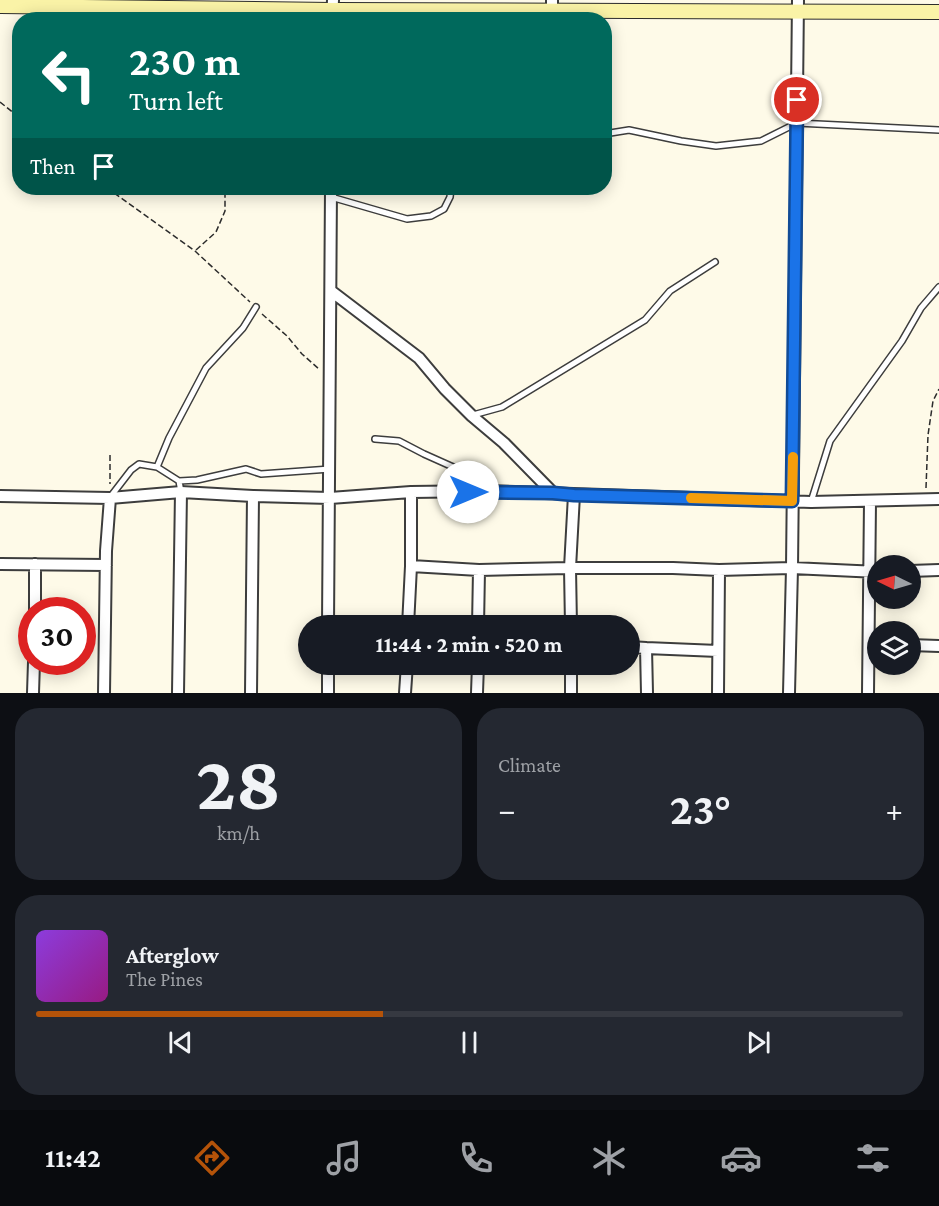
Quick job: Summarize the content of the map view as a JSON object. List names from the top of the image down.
{
  "north": "left",
  "page": {
    "turn": ["230 m", "Turn left"],
    "then": "Then",
    "limit": "30",
    "trip": "11:44 · 2 min · 520 m",
    "tile": [
      ["28", "km/h"],
      "Climate"
    ],
    "heat": ["−", "23°", "+"],
    "song": ["Afterglow", "The Pines"],
    "tabs": "11:42"
  }
}
